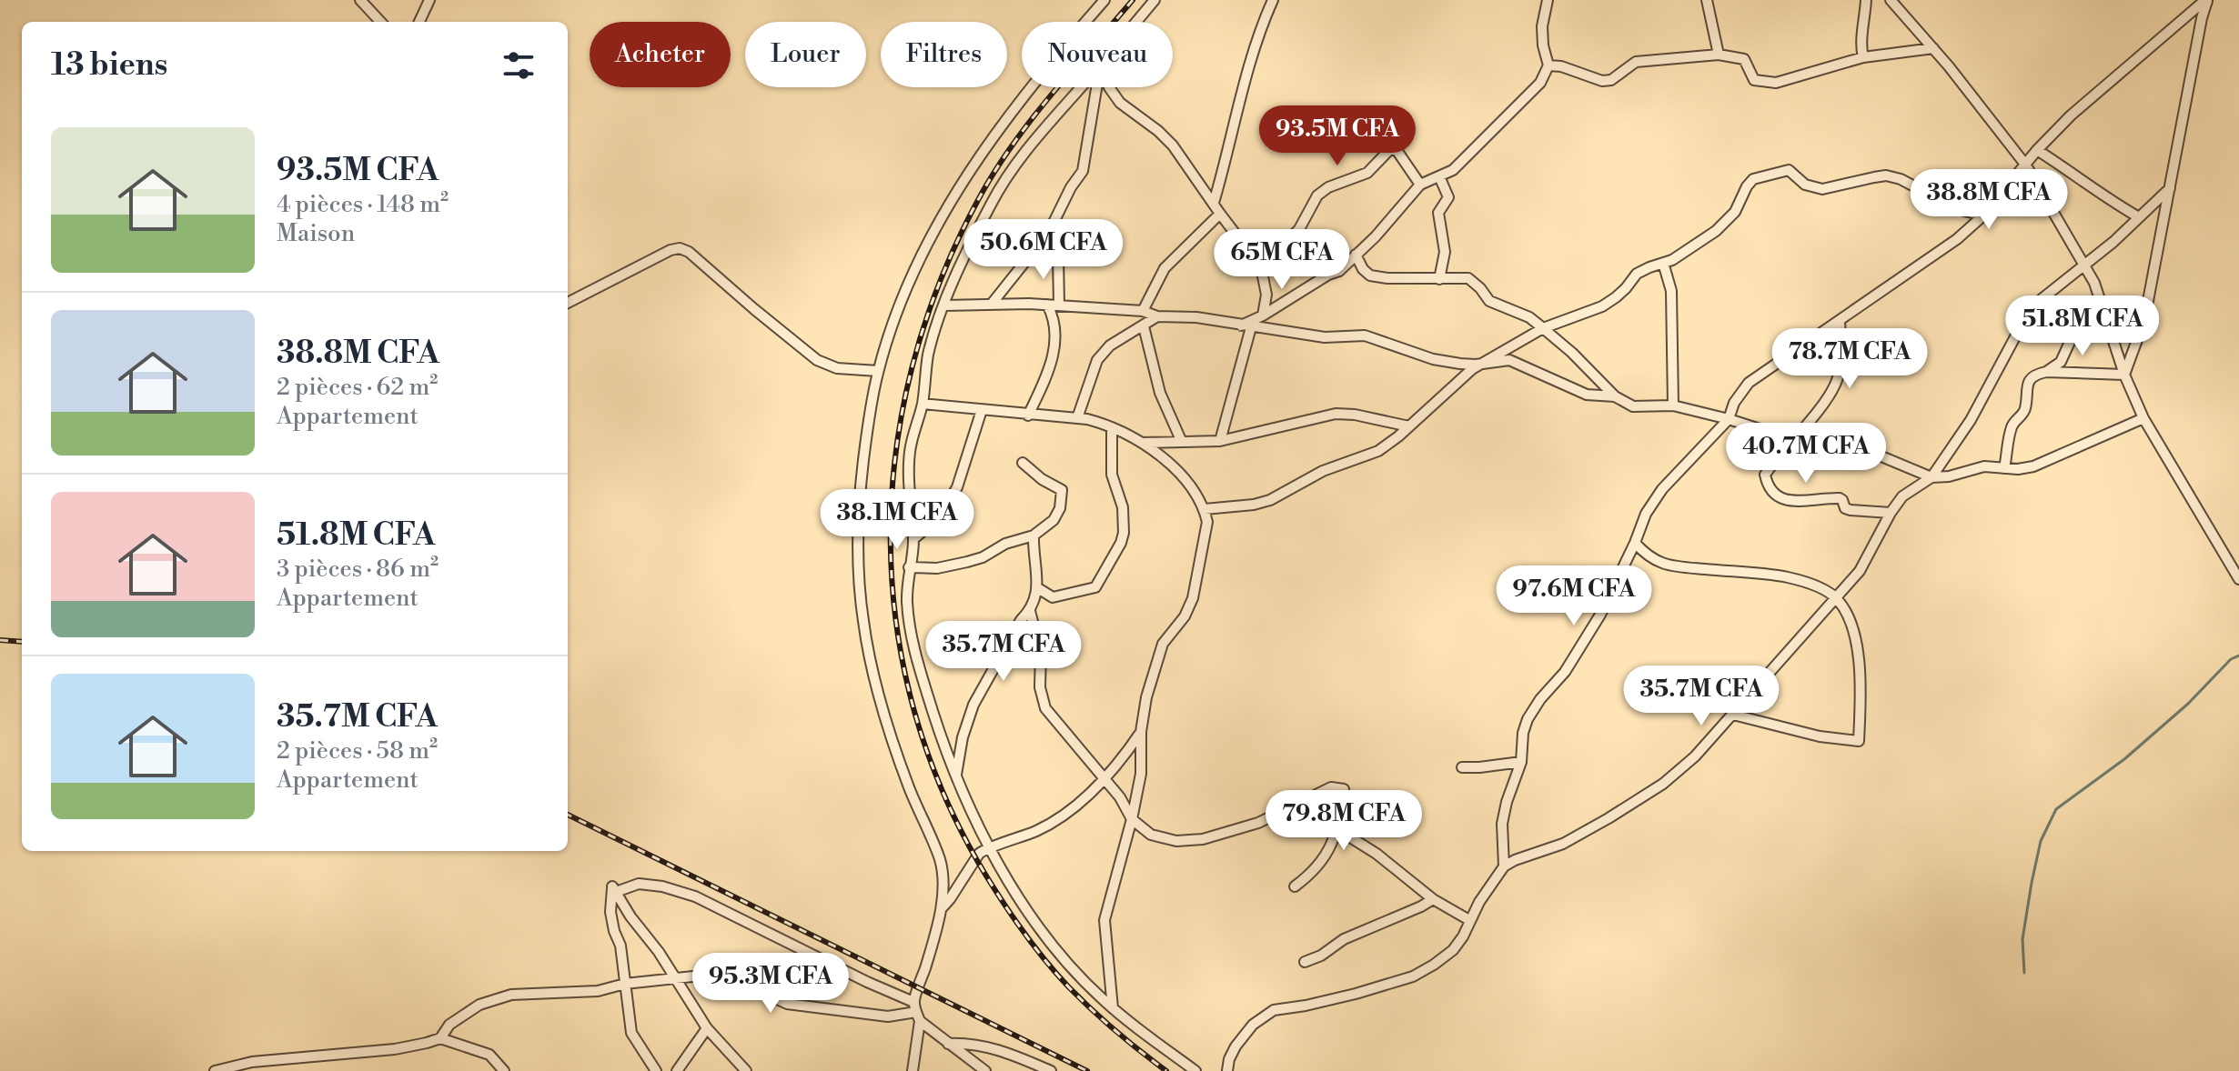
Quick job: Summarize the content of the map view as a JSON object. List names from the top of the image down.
{
  "page": {
    "chip": [
      "Acheter",
      "Louer",
      "Filtres",
      "Nouveau"
    ],
    "heading": "13 biens",
    "price": [
      "93.5M CFA",
      "38.8M CFA",
      "50.6M CFA",
      "65M CFA",
      "51.8M CFA",
      "78.7M CFA",
      "40.7M CFA",
      "38.1M CFA",
      "97.6M CFA",
      "35.7M CFA",
      "35.7M CFA",
      "79.8M CFA",
      "95.3M CFA"
    ],
    "list": [
      {
        "name": "93.5M CFA",
        "note": "4 pièces · 148 m² · Maison"
      },
      {
        "name": "38.8M CFA",
        "note": "2 pièces · 62 m² · Appartement"
      },
      {
        "name": "51.8M CFA",
        "note": "3 pièces · 86 m² · Appartement"
      },
      {
        "name": "35.7M CFA",
        "note": "2 pièces · 58 m² · Appartement"
      }
    ]
  }
}
